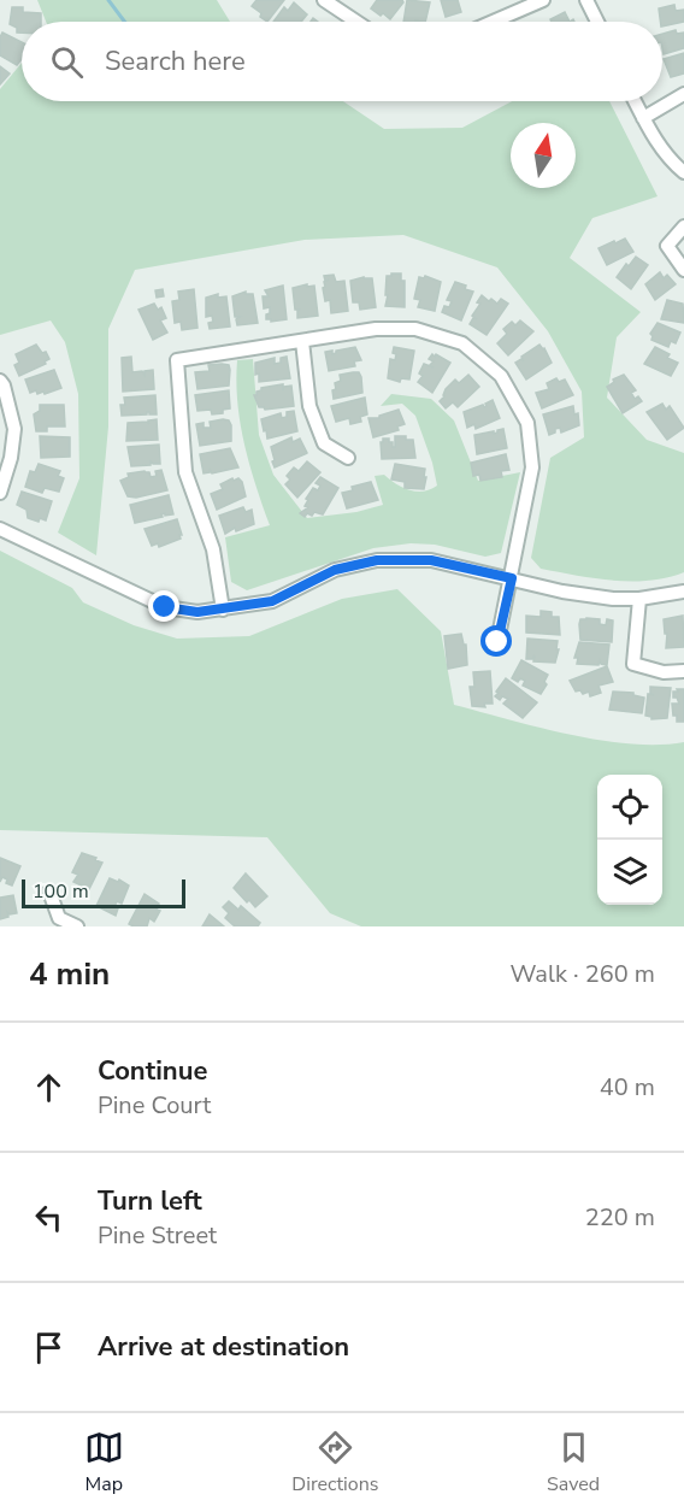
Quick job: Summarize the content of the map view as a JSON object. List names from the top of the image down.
{
  "scale_bar": "100 m",
  "north": "top",
  "page": {
    "search": "Search here",
    "scale": "100 m",
    "heading": ["4 min", "Walk · 260 m"],
    "list": [
      ["Continue", "Pine Court", "40 m"],
      ["Turn left", "Pine Street", "220 m"],
      "Arrive at destination"
    ],
    "nav": ["Map", "Directions", "Saved"]
  }
}
